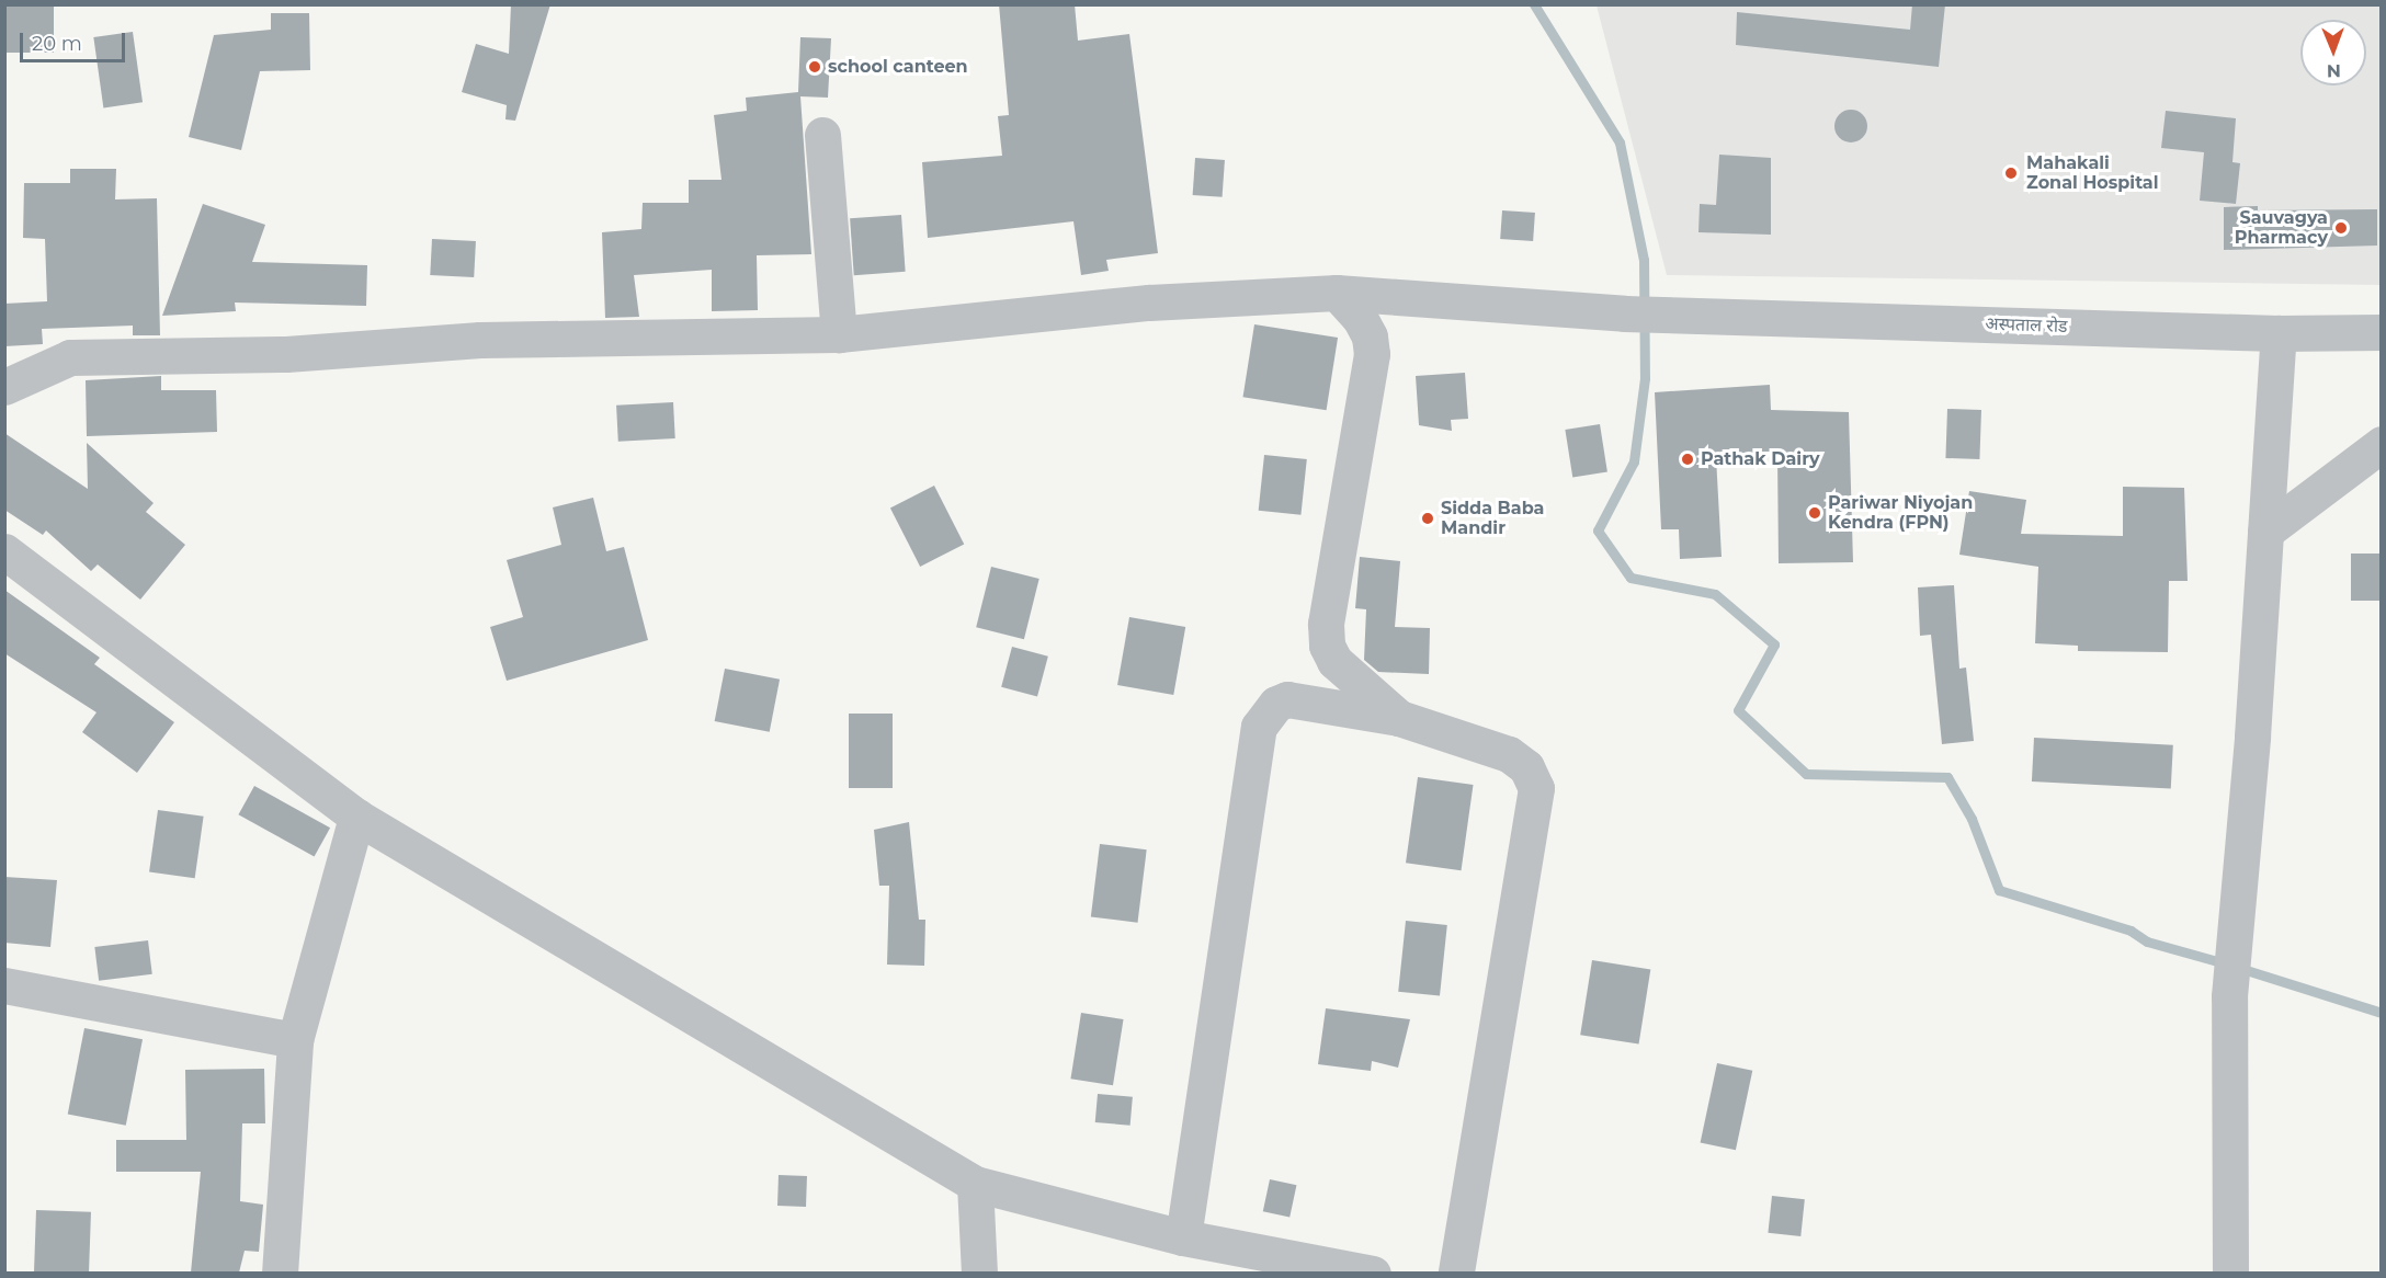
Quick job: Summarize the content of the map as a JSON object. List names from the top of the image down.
{
  "streets": {
    "street": ["अस्पताल रोड"]
  },
  "places": [
    "school canteen",
    "Mahakali Zonal Hospital",
    "Sauvagya Pharmacy",
    "Pathak Dairy",
    "Pariwar Niyojan Kendra (FPN)",
    "Sidda Baba Mandir"
  ],
  "scale_bar": "20 m",
  "north": "bottom"
}
